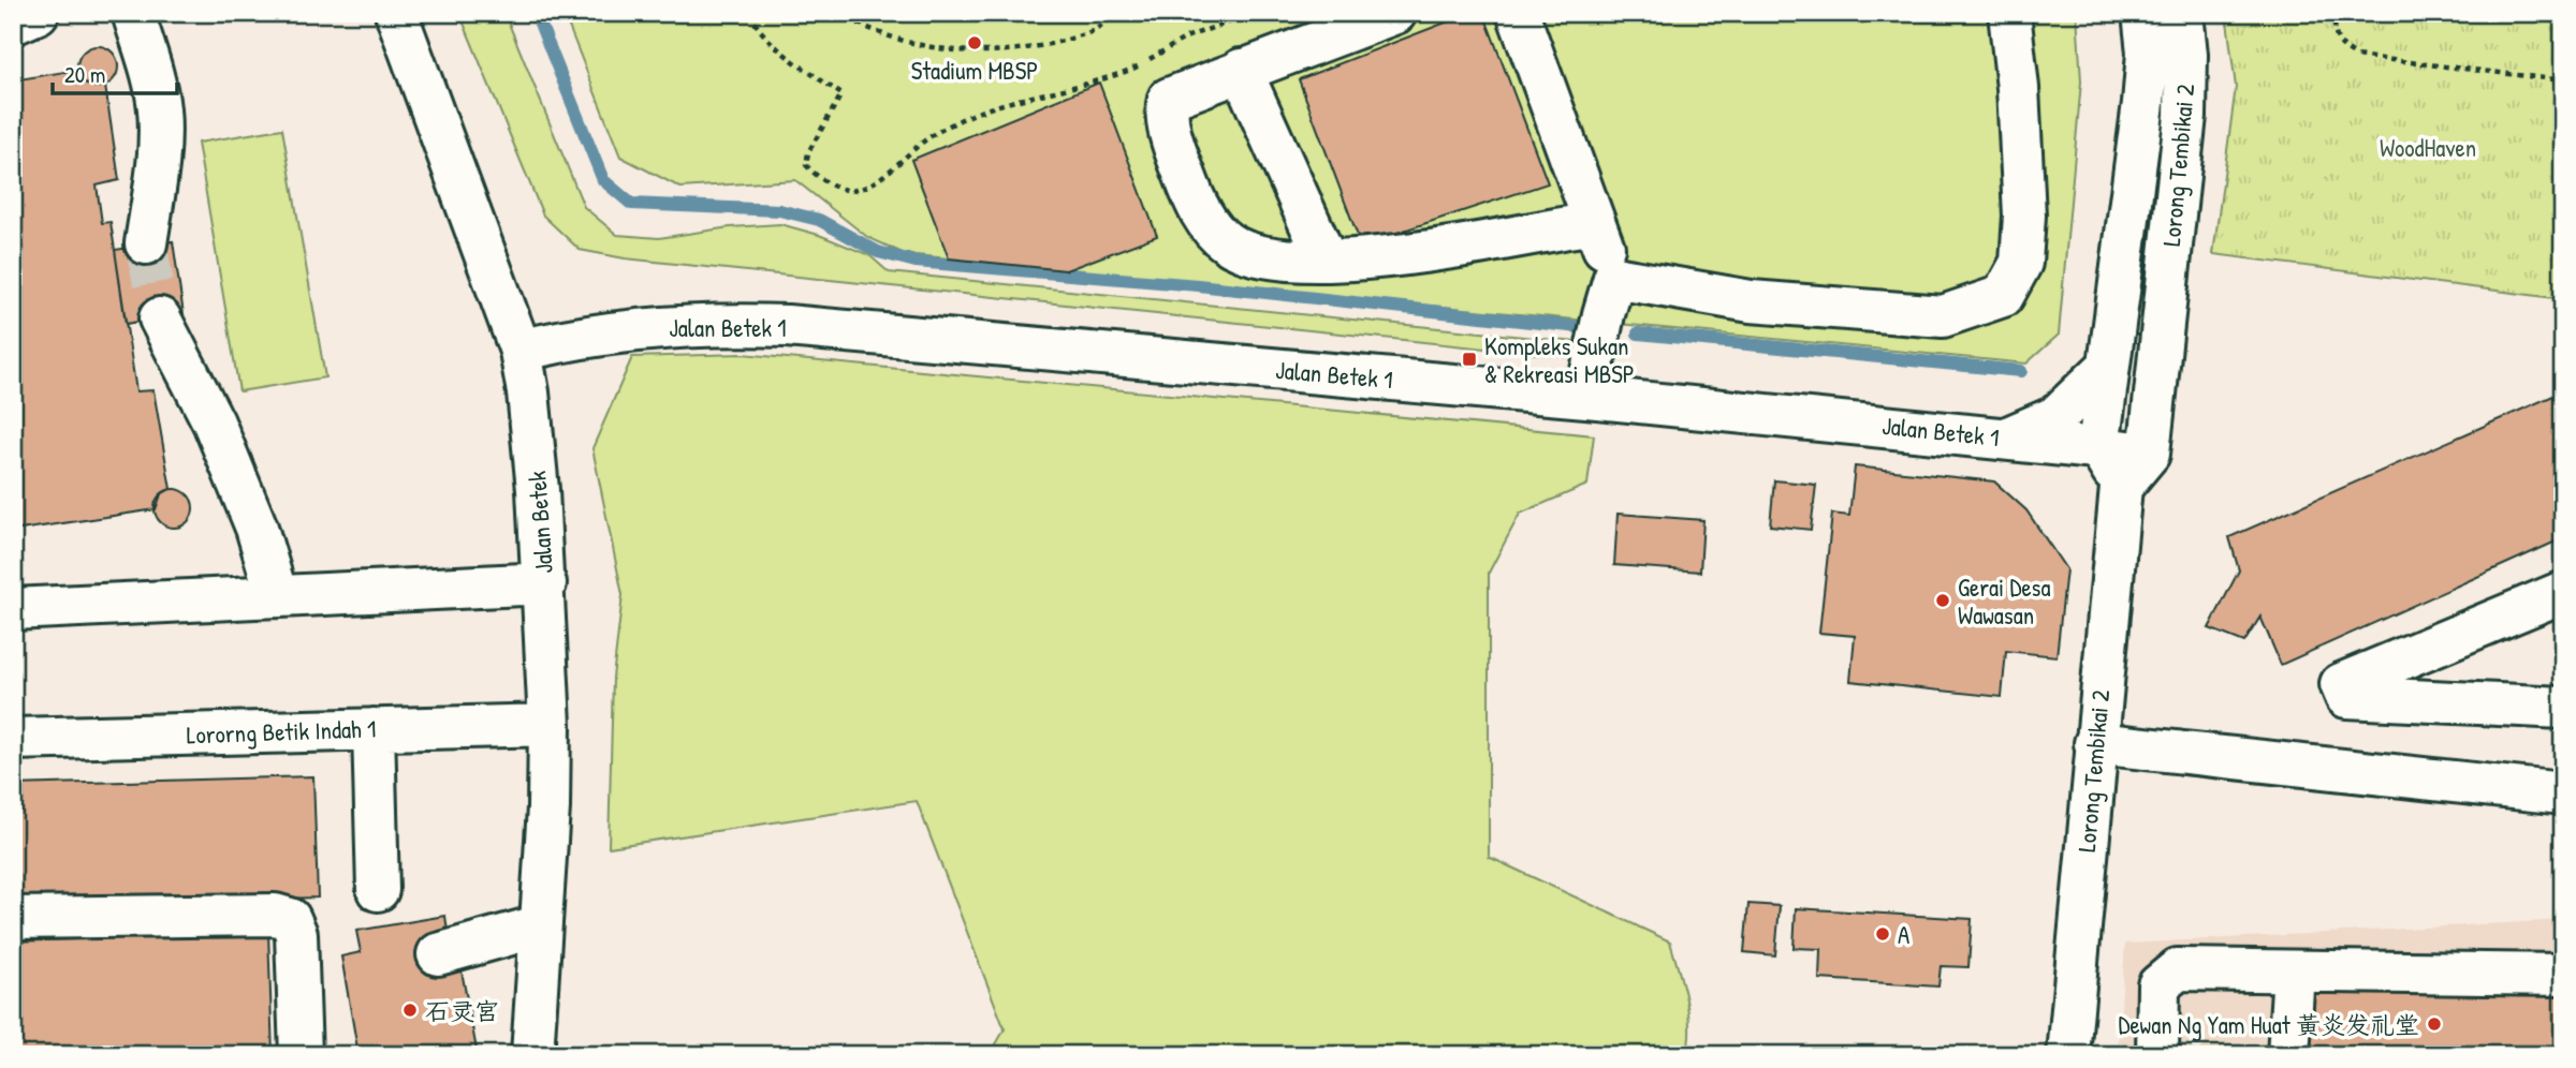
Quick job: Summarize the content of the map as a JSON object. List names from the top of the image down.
{
  "streets": {
    "street": [
      "Lorong Tembikai 2",
      "Jalan Betek 1",
      "Jalan Betek",
      "Lororng Betik Indah 1"
    ]
  },
  "crossings": [
    ["Lorong Tembikai 2", "Jalan Betek 1"],
    ["Jalan Betek 1", "Jalan Betek"],
    ["Jalan Betek", "Lororng Betik Indah 1"]
  ],
  "parks": ["WoodHaven"],
  "places": {
    "other": [
      "Stadium MBSP",
      "Gerai Desa Wawasan",
      "A",
      "石灵宫",
      "Dewan Ng Yam Huat 黄炎发礼堂"
    ],
    "transit": ["Kompleks Sukan & Rekreasi MBSP"]
  },
  "scale_bar": "20 m"
}
